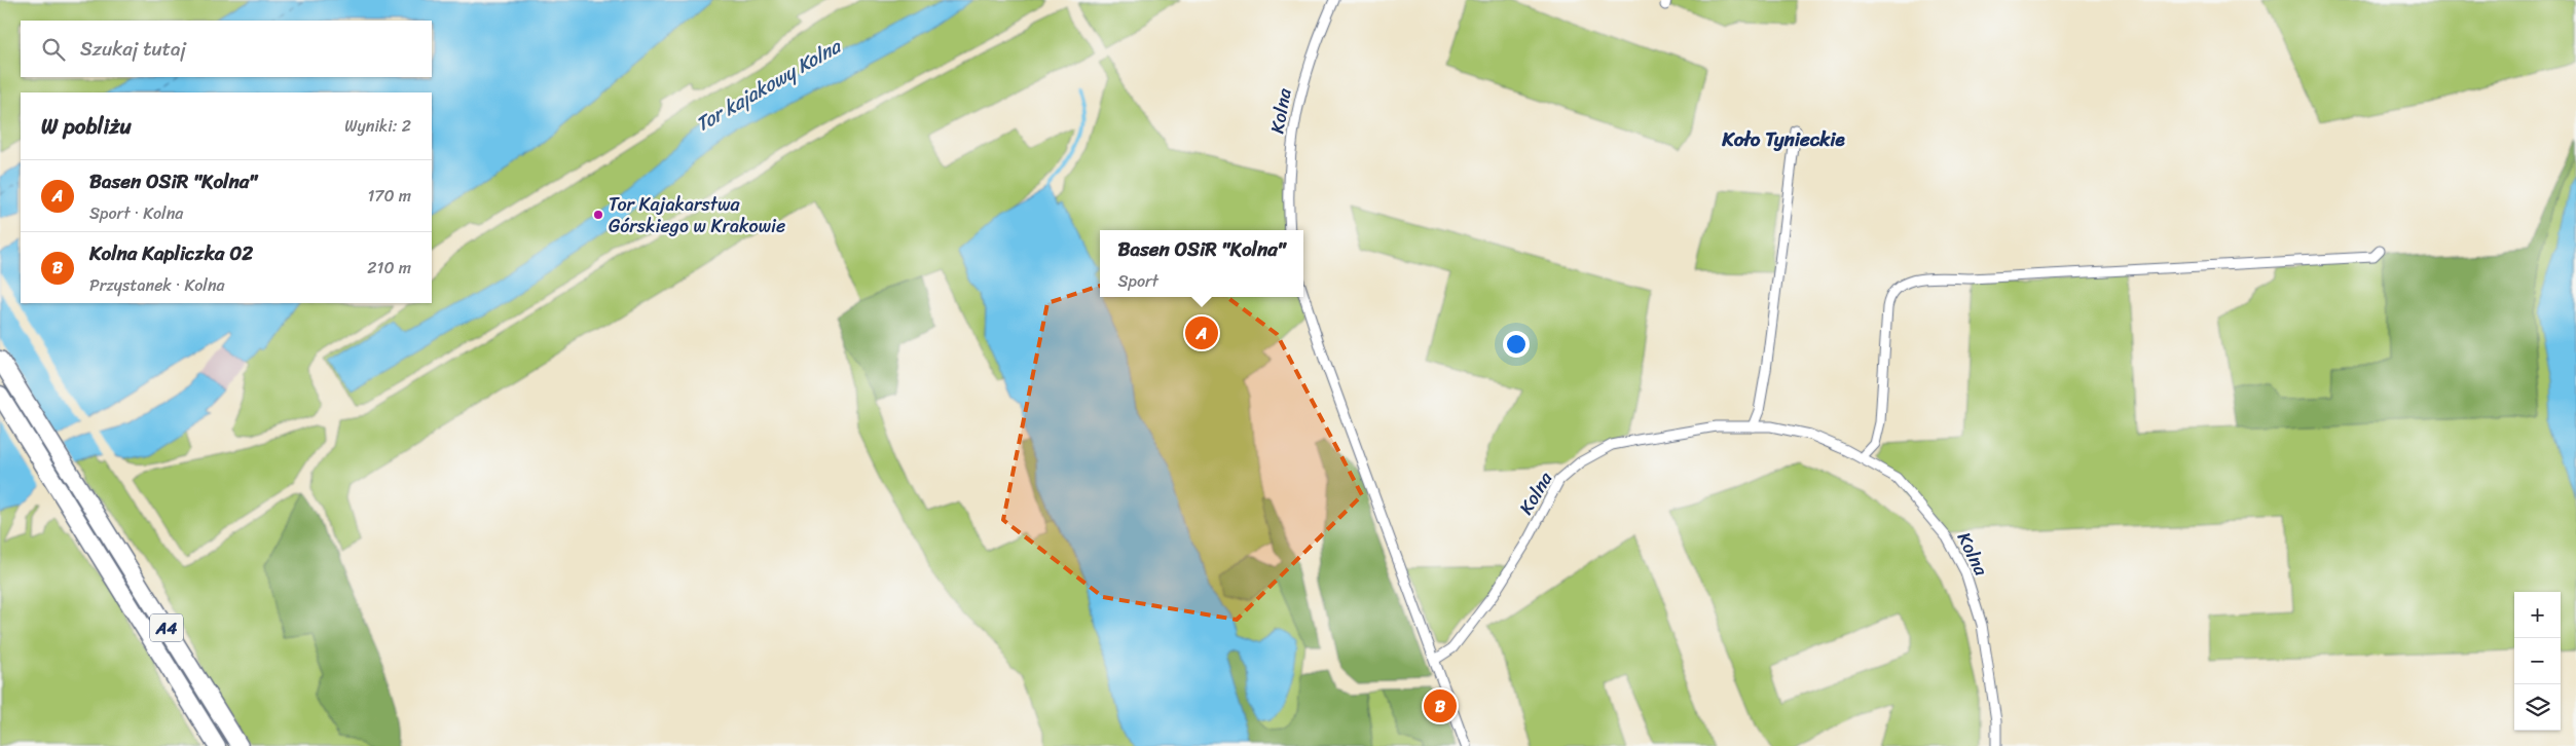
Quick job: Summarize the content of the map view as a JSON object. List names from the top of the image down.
{
  "streets": {
    "highway": ["A4"],
    "street": ["Kolna"]
  },
  "districts": ["Koło Tynieckie"],
  "water": ["Tor kajakowy Kolna"],
  "places": ["Tor Kajakarstwa Górskiego w Krakowie"],
  "page": {
    "search": "Szukaj tutaj",
    "heading": ["W pobliżu", "Wyniki: 2"],
    "list": [
      {
        "mark": "A",
        "name": "Basen OSiR \"Kolna\"",
        "note": "Sport · Kolna",
        "value": "170 m"
      },
      {
        "mark": "B",
        "name": "Kolna Kapliczka 02",
        "note": "Przystanek · Kolna",
        "value": "210 m"
      }
    ],
    "popup": ["Basen OSiR \"Kolna\"", "Sport"],
    "pins": ["A", "B"],
    "map_buttons": ["+", "−"]
  }
}
